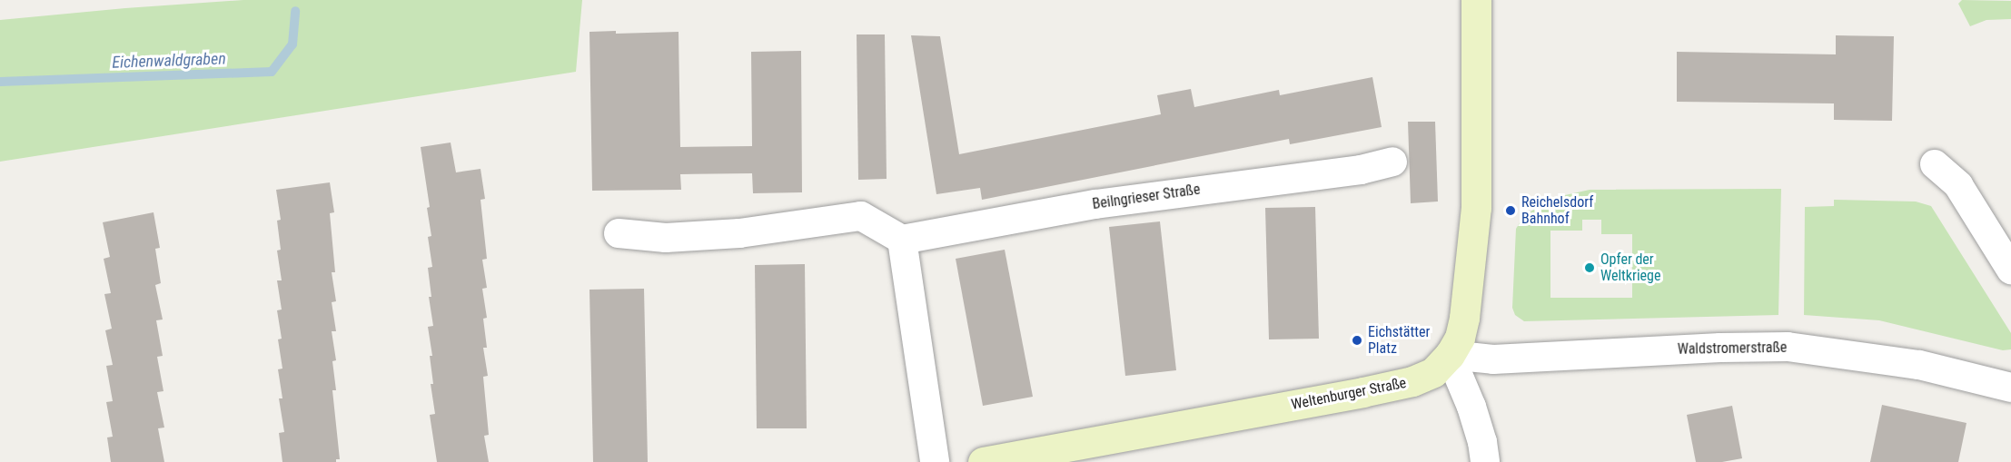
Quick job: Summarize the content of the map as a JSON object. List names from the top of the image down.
{
  "streets": {
    "street": ["Beilngrieser Straße", "Waldstromerstraße", "Weltenburger Straße"]
  },
  "crossings": [
    ["Waldstromerstraße", "Weltenburger Straße"]
  ],
  "water": ["Eichenwaldgraben"],
  "places": ["Reichelsdorf Bahnhof", "Opfer der Weltkriege", "Eichstätter Platz"]
}
